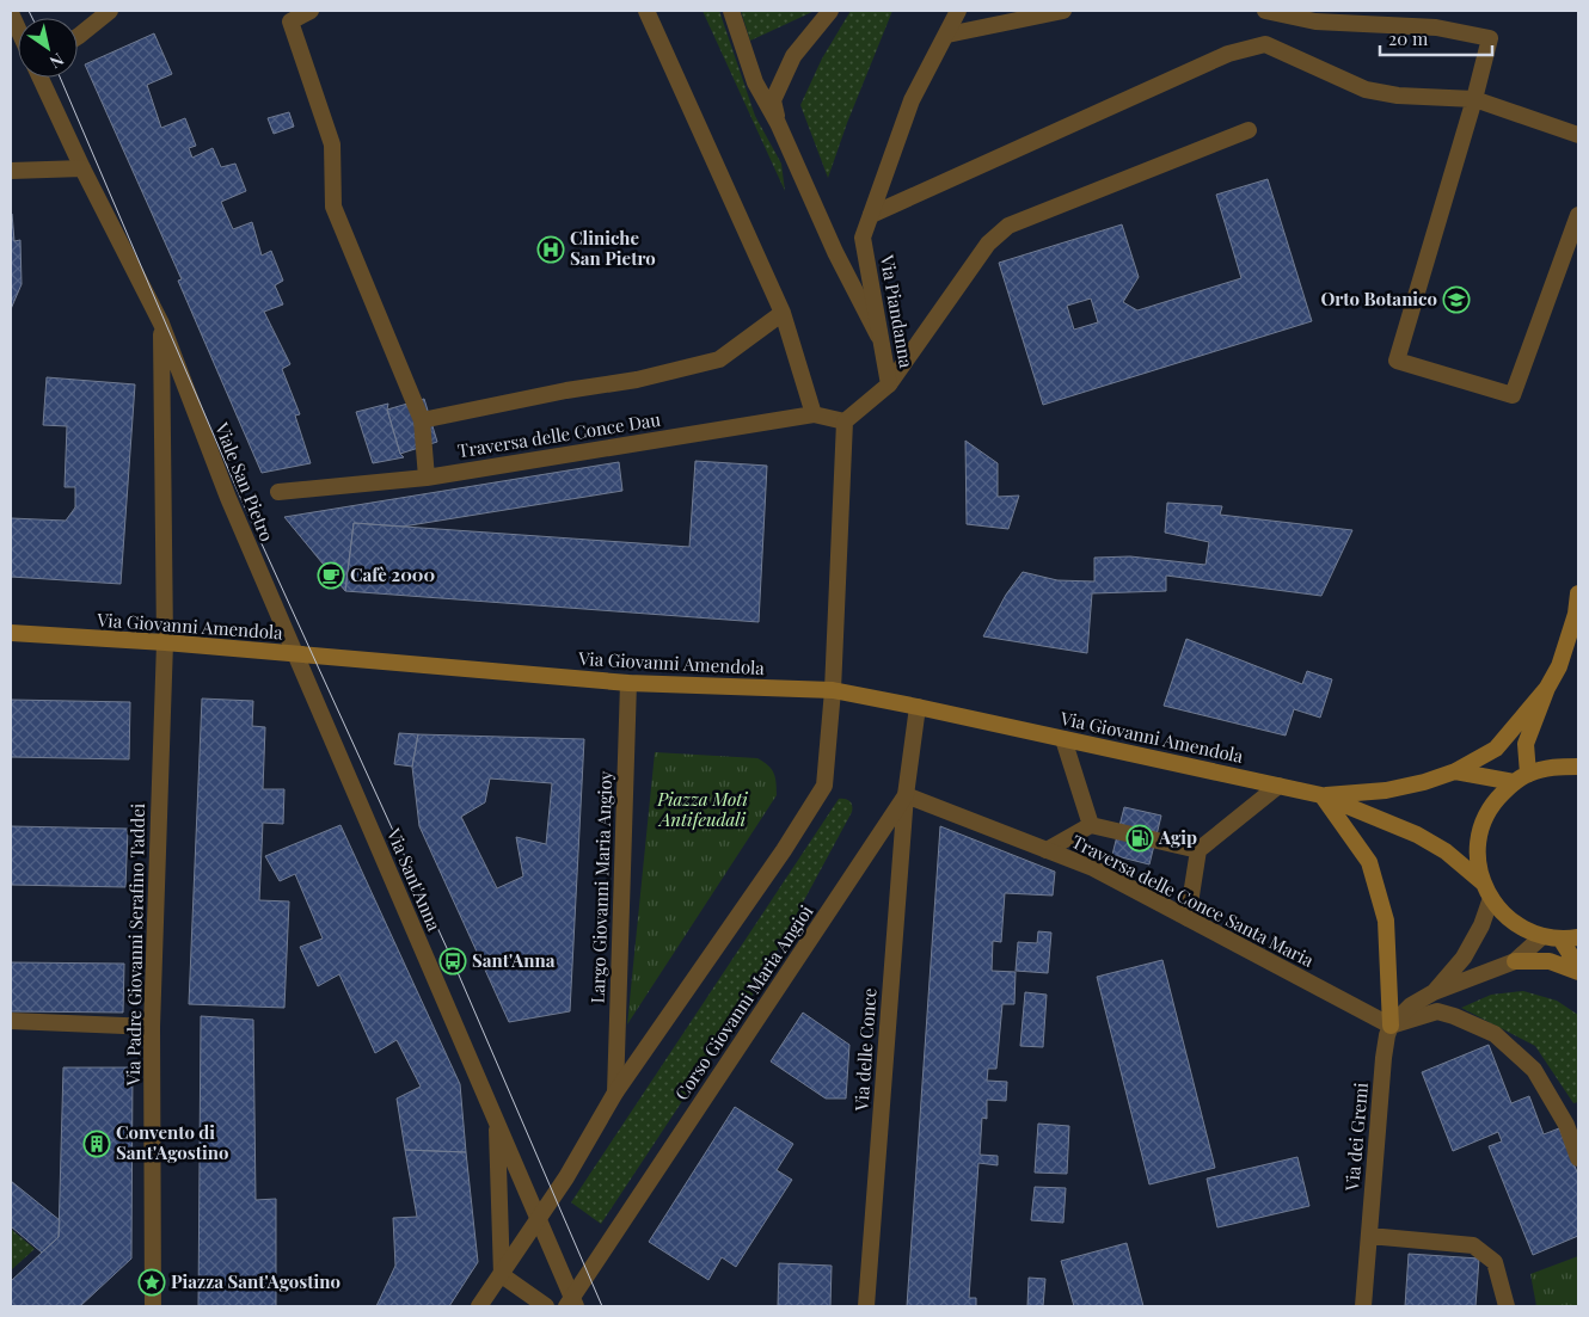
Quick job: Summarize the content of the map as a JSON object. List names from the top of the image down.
{
  "streets": {
    "main road": ["Via Giovanni Amendola"],
    "street": [
      "Via Piandanna",
      "Traversa delle Conce Dau",
      "Viale San Pietro",
      "Via Sant'Anna",
      "Largo Giovanni Maria Angioy",
      "Traversa delle Conce Santa Maria",
      "Via Padre Giovanni Serafino Taddei",
      "Corso Giovanni Maria Angioi",
      "Via delle Conce",
      "Via dei Gremi"
    ]
  },
  "crossings": [
    ["Via Piandanna", "Traversa delle Conce Dau"],
    ["Viale San Pietro", "Via Giovanni Amendola"],
    ["Viale San Pietro", "Via Sant'Anna"],
    ["Viale San Pietro", "Via Padre Giovanni Serafino Taddei"],
    ["Via Giovanni Amendola", "Via Sant'Anna"],
    ["Via Giovanni Amendola", "Largo Giovanni Maria Angioy"],
    ["Via Giovanni Amendola", "Via Padre Giovanni Serafino Taddei"],
    ["Via Giovanni Amendola", "Corso Giovanni Maria Angioi"],
    ["Via Sant'Anna", "Corso Giovanni Maria Angioi"],
    ["Traversa delle Conce Santa Maria", "Corso Giovanni Maria Angioi"],
    ["Traversa delle Conce Santa Maria", "Via delle Conce"],
    ["Traversa delle Conce Santa Maria", "Via dei Gremi"],
    ["Corso Giovanni Maria Angioi", "Via delle Conce"]
  ],
  "parks": ["Piazza Moti Antifeudali"],
  "places": {
    "hospital": ["Cliniche San Pietro"],
    "school or university": ["Orto Botanico"],
    "cafe": ["Cafè 2000"],
    "fuel station": ["Agip"],
    "bus stop": ["Sant'Anna"],
    "building": ["Convento di Sant'Agostino"],
    "place": ["Piazza Sant'Agostino"]
  },
  "scale_bar": "20 m",
  "north": "bottom right"
}
